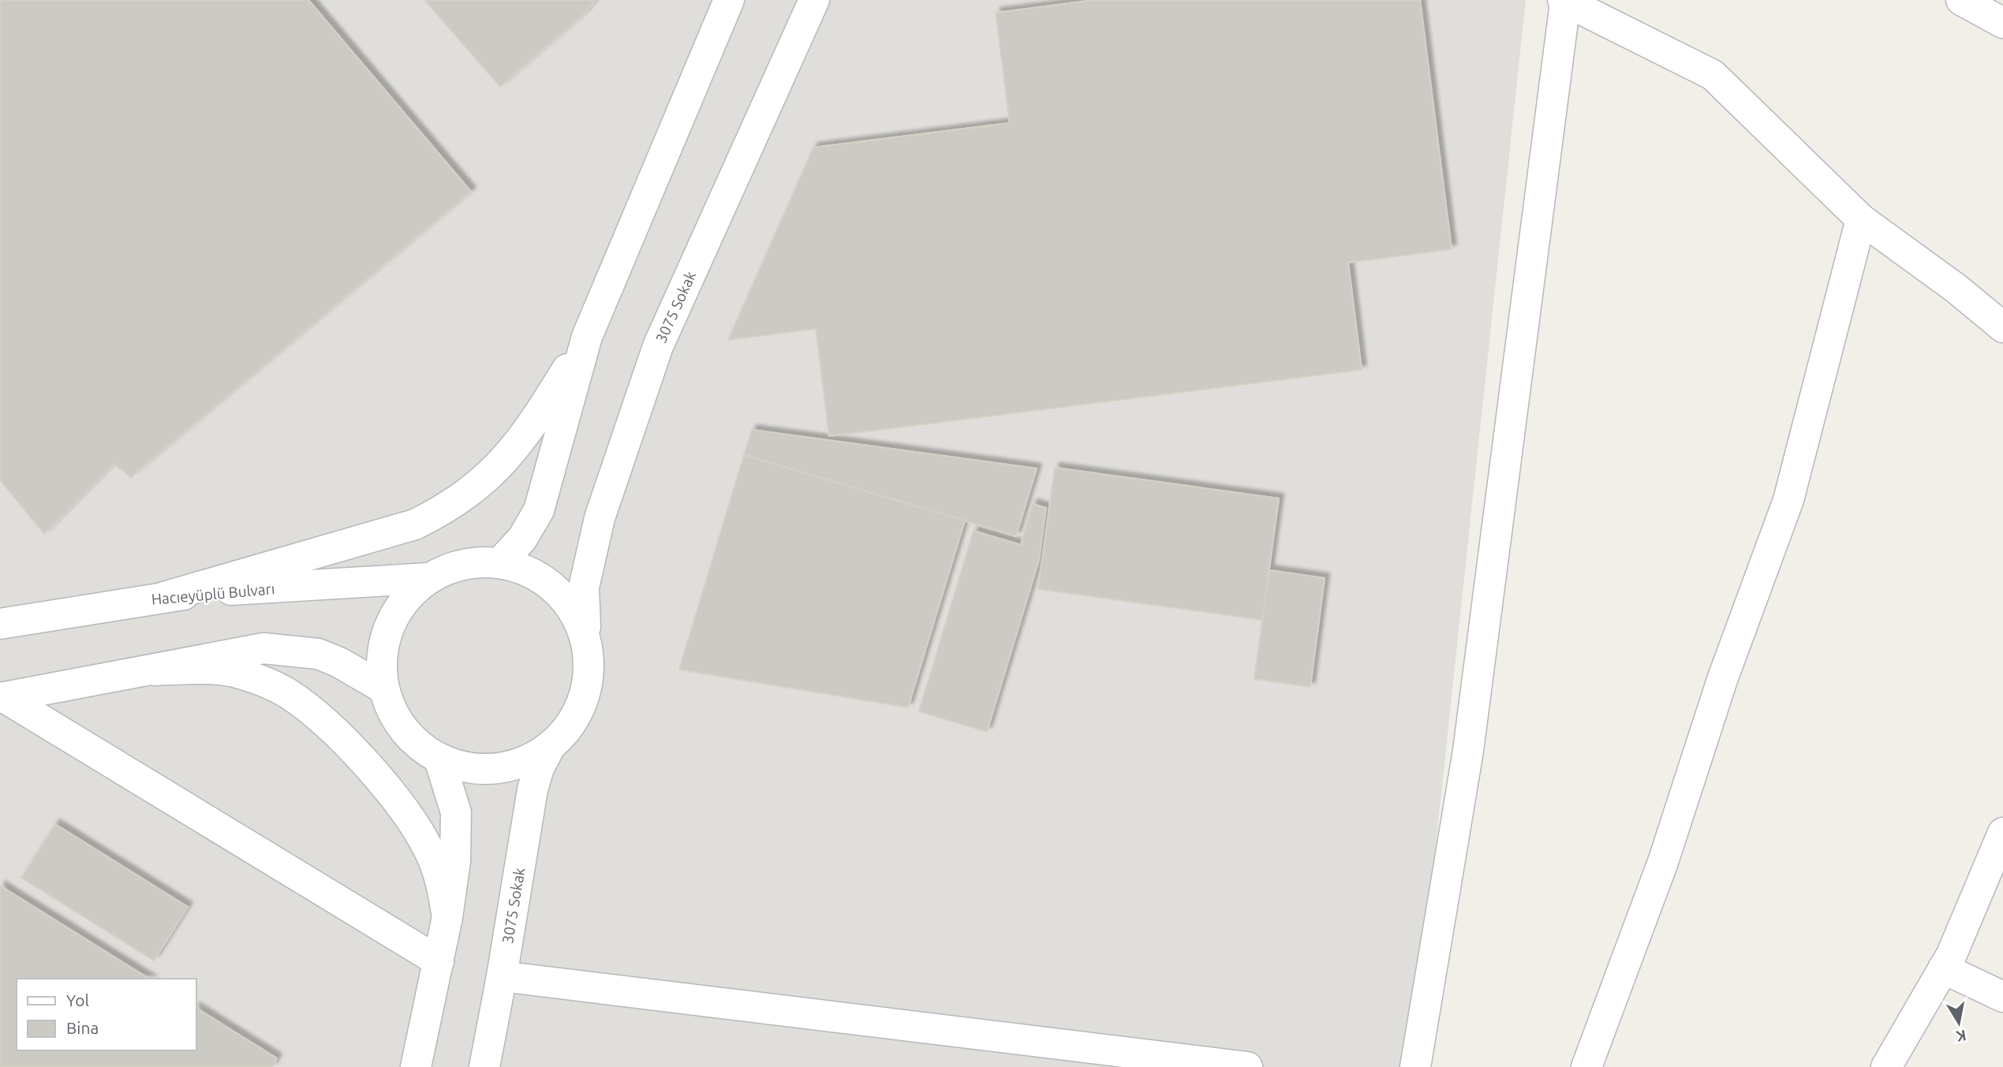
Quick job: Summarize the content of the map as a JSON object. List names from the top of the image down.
{
  "streets": {
    "street": ["3075 Sokak", "Hacıeyüplü Bulvarı"]
  },
  "legend": ["Yol", "Bina"],
  "north": "bottom"
}
